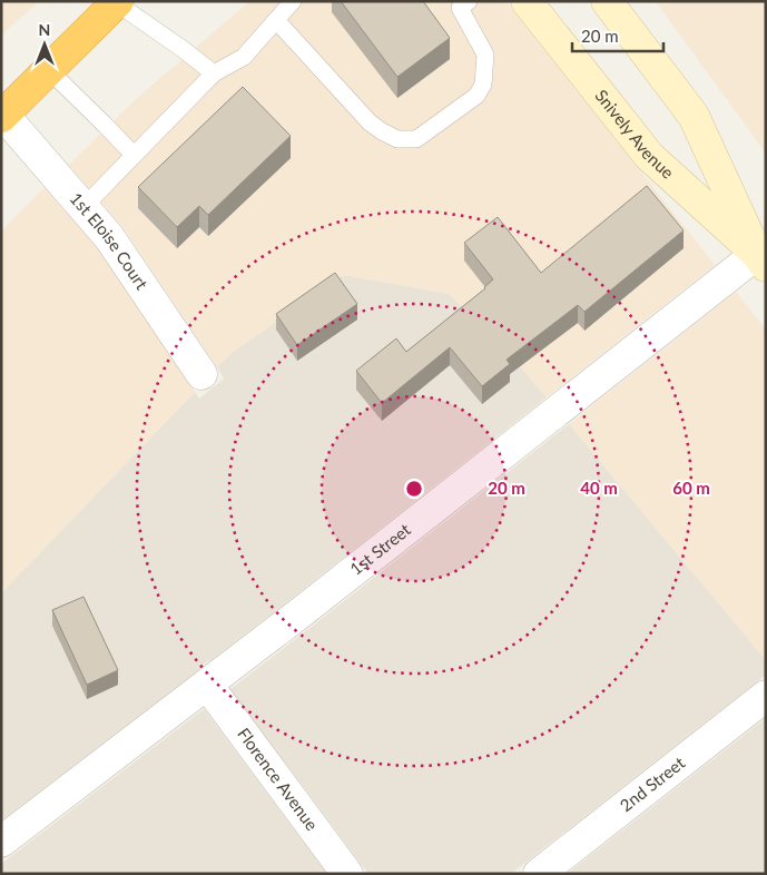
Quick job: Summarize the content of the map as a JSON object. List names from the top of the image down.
{
  "streets": {
    "main road": ["Snively Avenue"],
    "street": [
      "1st Eloise Court",
      "1st Street",
      "Florence Avenue",
      "2nd Street"
    ]
  },
  "crossings": [
    ["Snively Avenue", "1st Street"],
    ["1st Street", "Florence Avenue"]
  ],
  "scale_bar": "20 m",
  "north": "top",
  "rings": ["20 m", "40 m", "60 m"]
}
